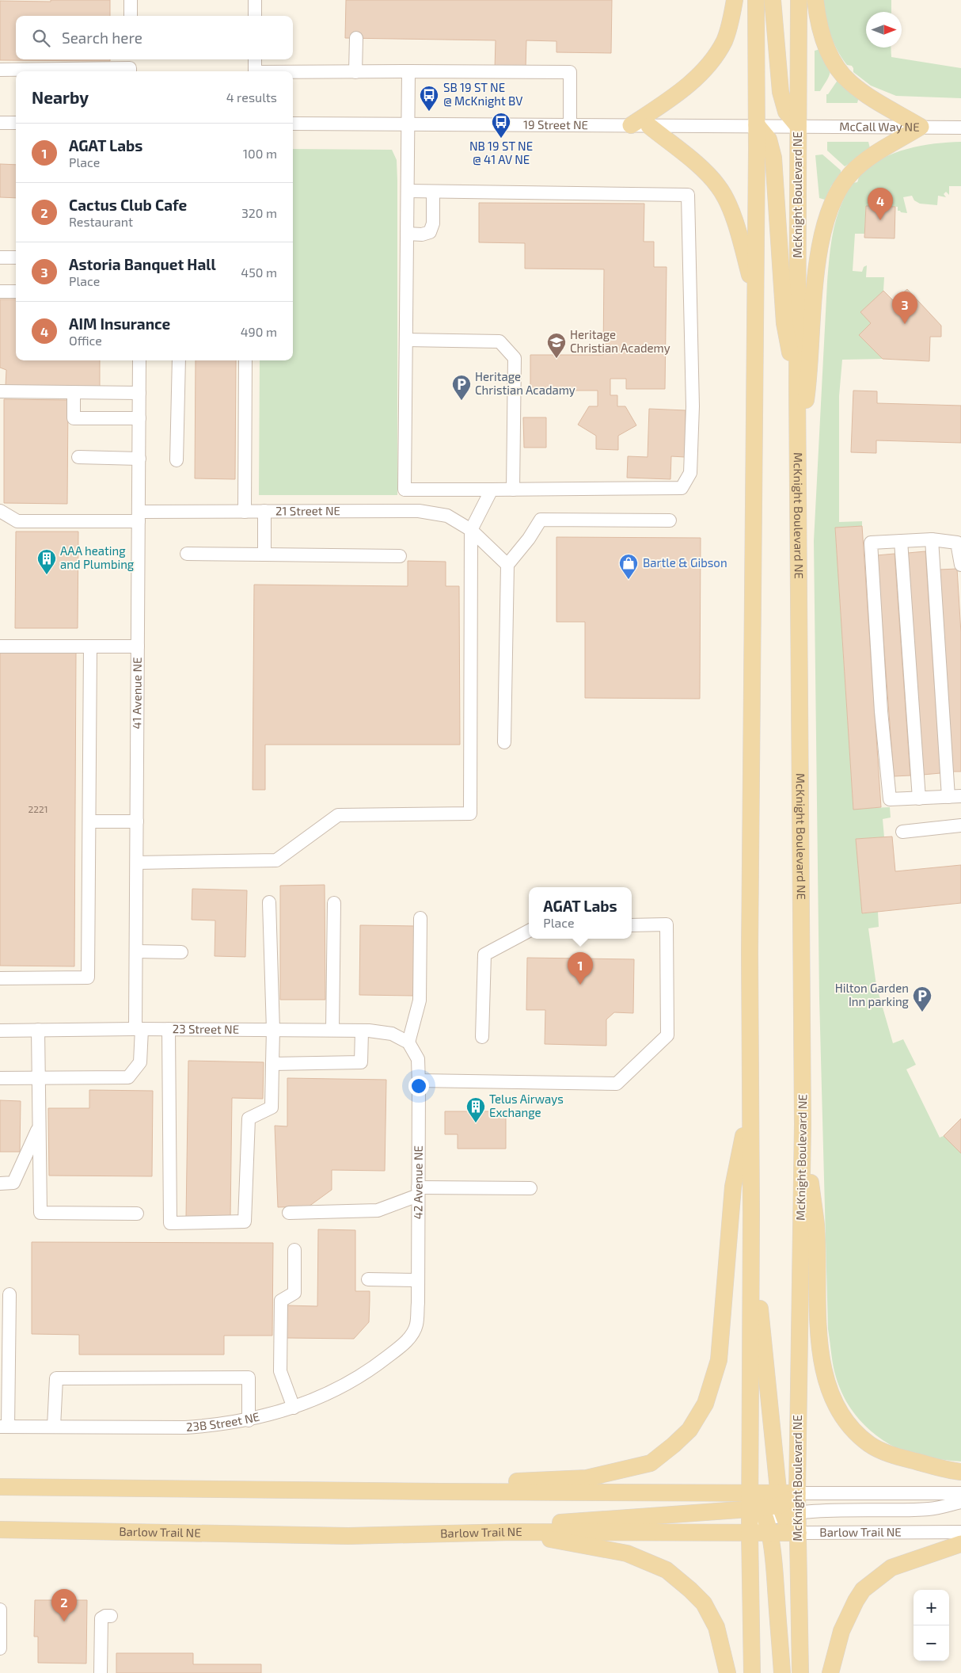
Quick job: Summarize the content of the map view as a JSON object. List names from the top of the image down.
{
  "streets": {
    "main road": ["McKnight Boulevard NE", "Barlow Trail NE"],
    "street": [
      "19 Street NE",
      "McCall Way NE",
      "21 Street NE",
      "41 Avenue NE",
      "23 Street NE",
      "42 Avenue NE",
      "23B Street NE"
    ]
  },
  "crossings": [
    ["19 Street NE", "McCall Way NE"],
    ["19 Street NE", "McKnight Boulevard NE"],
    ["McCall Way NE", "McKnight Boulevard NE"],
    ["McKnight Boulevard NE", "Barlow Trail NE"],
    ["21 Street NE", "41 Avenue NE"],
    ["41 Avenue NE", "23 Street NE"],
    ["23 Street NE", "42 Avenue NE"],
    ["42 Avenue NE", "23B Street NE"]
  ],
  "places": {
    "bus stop": ["SB 19 ST NE @ McKnight BV", "NB 19 ST NE @ 41 AV NE"],
    "school or university": ["Heritage Christian Academy"],
    "parking": ["Heritage Christian Acadamy", "Hilton Garden Inn parking"],
    "building": ["AAA heating and Plumbing", "Telus Airways Exchange"],
    "shop": ["Bartle & Gibson"]
  },
  "house_numbers": ["2221"],
  "north": "right",
  "page": {
    "search": "Search here",
    "heading": ["Nearby", "4 results"],
    "list": [
      {
        "mark": "1",
        "name": "AGAT Labs",
        "note": "Place",
        "value": "100 m"
      },
      {
        "mark": "2",
        "name": "Cactus Club Cafe",
        "note": "Restaurant",
        "value": "320 m"
      },
      {
        "mark": "3",
        "name": "Astoria Banquet Hall",
        "note": "Place",
        "value": "450 m"
      },
      {
        "mark": "4",
        "name": "AIM Insurance",
        "note": "Office",
        "value": "490 m"
      }
    ],
    "pins": [
      "4",
      "3",
      "1",
      "2"
    ],
    "popup": ["AGAT Labs", "Place"],
    "map_buttons": ["+", "−"]
  }
}
